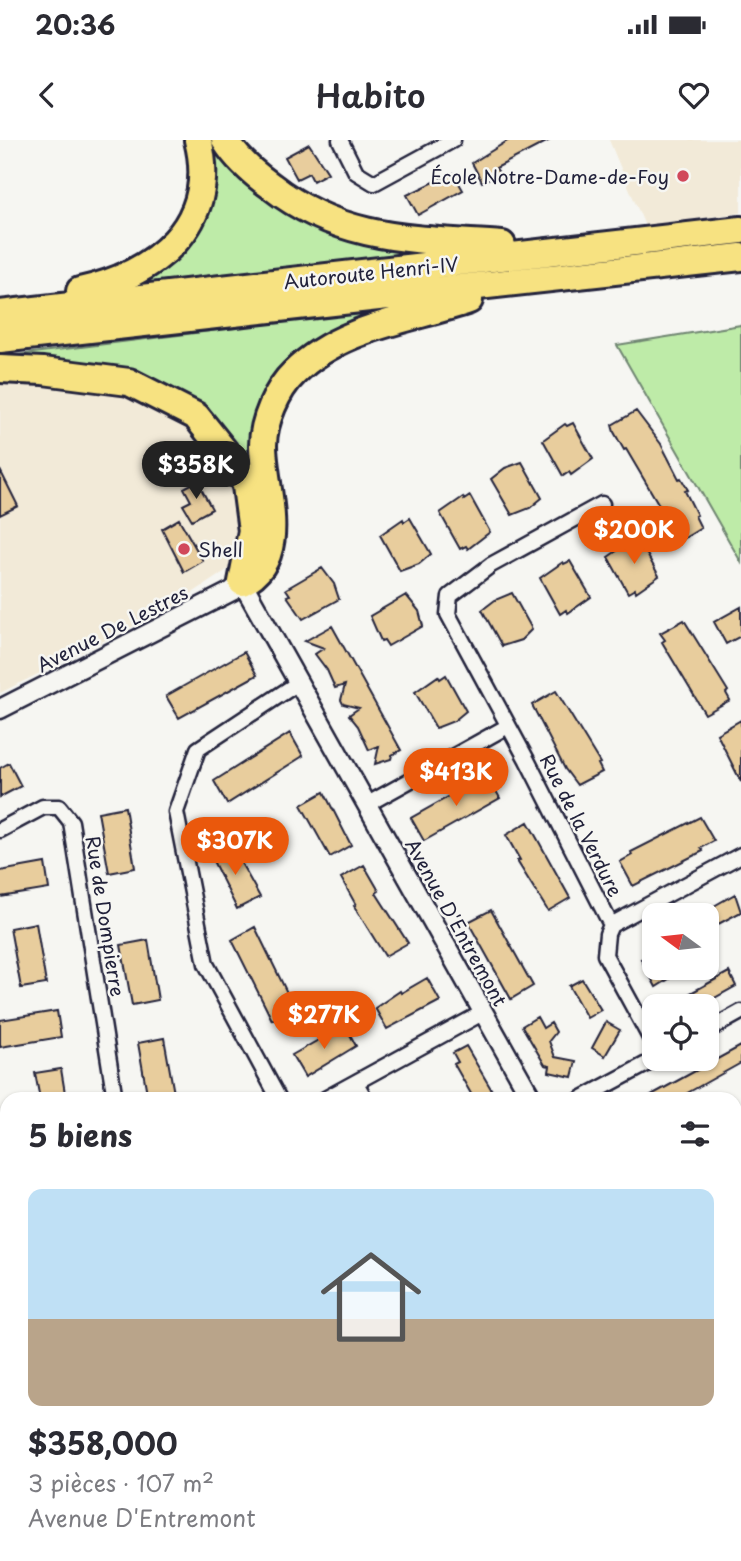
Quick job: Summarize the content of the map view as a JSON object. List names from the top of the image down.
{
  "streets": {
    "highway": ["Autoroute Henri-IV"],
    "street": [
      "Avenue De Lestres",
      "Rue de la Verdure",
      "Rue de Dompierre",
      "Avenue D'Entremont"
    ]
  },
  "crossings": [
    ["Avenue De Lestres", "Avenue D'Entremont"]
  ],
  "places": ["École Notre-Dame-de-Foy", "Shell"],
  "north": "left",
  "page": {
    "status": "20:36",
    "header": "Habito",
    "price": [
      "$358K",
      "$200K",
      "$413K",
      "$307K",
      "$277K"
    ],
    "heading": "5 biens",
    "list": [
      {
        "name": "$358,000",
        "note": "3 pièces · 107 m² · Avenue D'Entremont"
      }
    ]
  }
}
